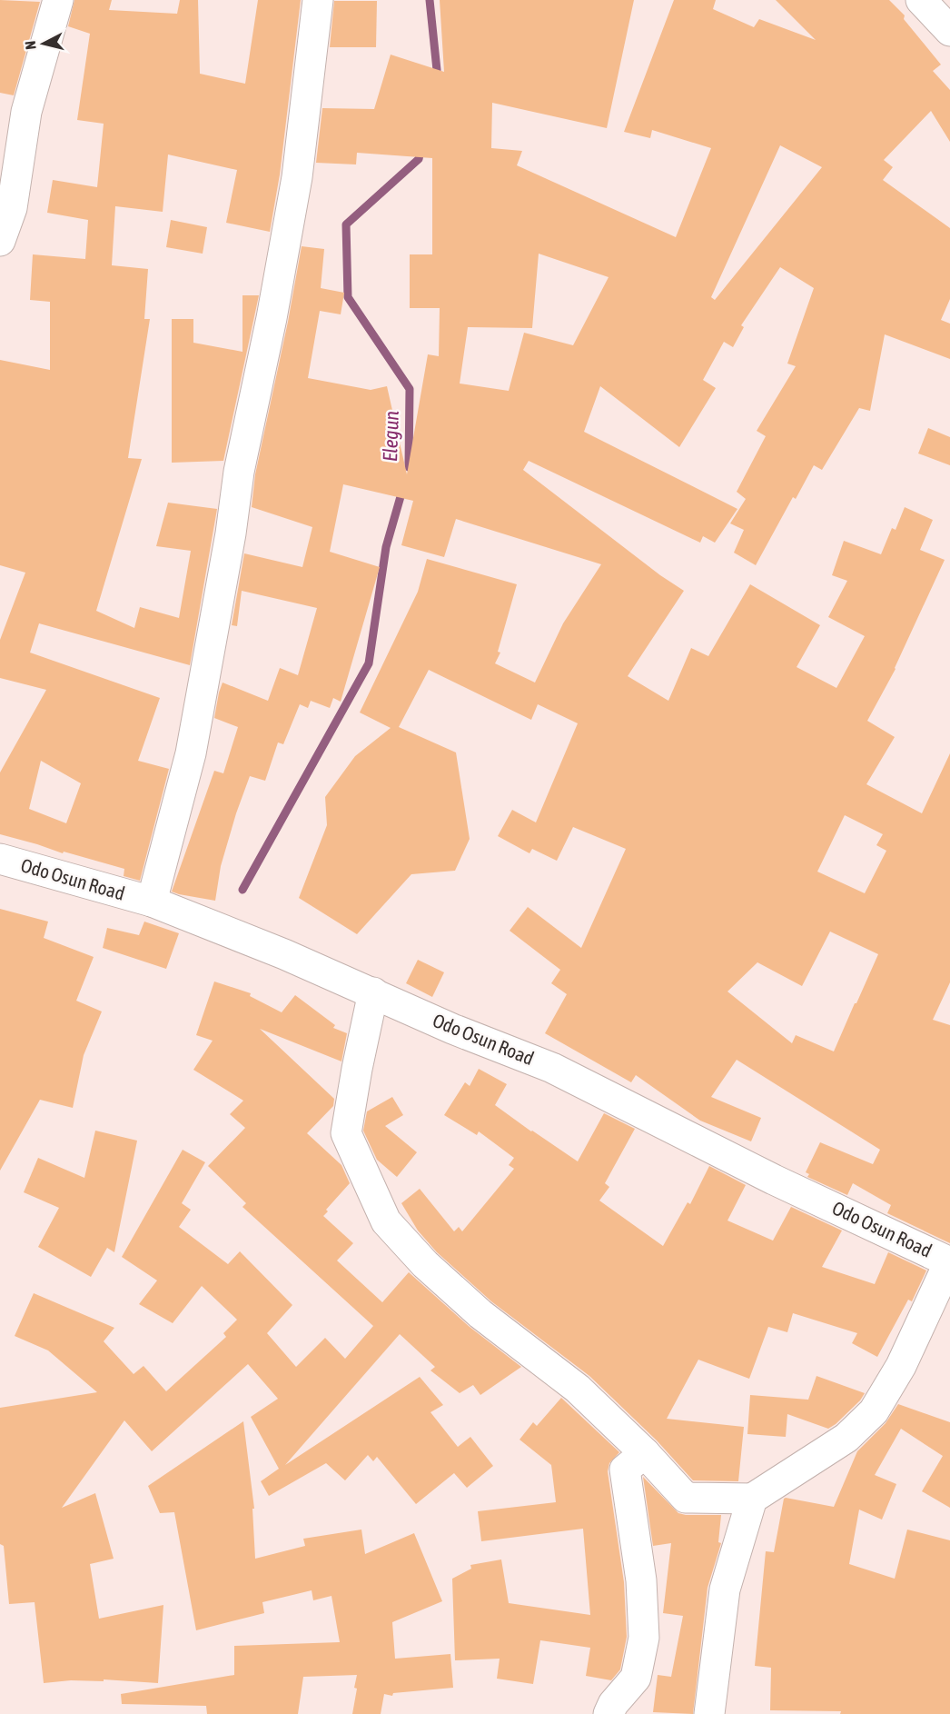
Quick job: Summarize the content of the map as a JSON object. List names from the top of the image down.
{
  "streets": {
    "street": ["Odo Osun Road"]
  },
  "water": ["Elegun"],
  "north": "left"
}
